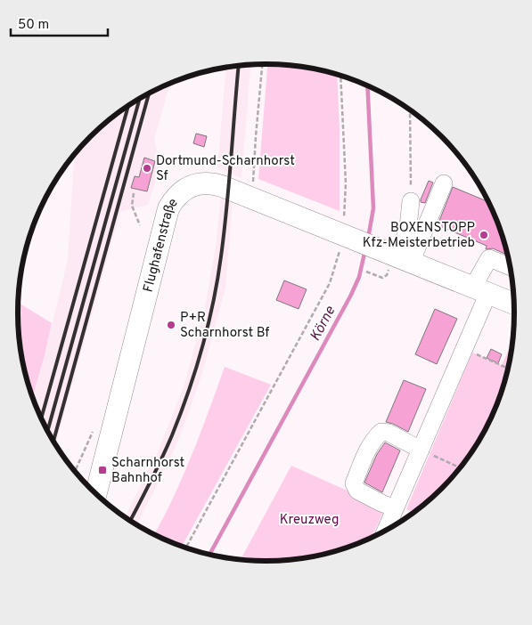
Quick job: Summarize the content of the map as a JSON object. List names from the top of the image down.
{
  "streets": {
    "main road": ["Flughafenstraße"]
  },
  "water": ["Körne"],
  "parks": ["Kreuzweg"],
  "places": {
    "other": ["Dortmund-Scharnhorst Sf", "BOXENSTOPP Kfz-Meisterbetrieb", "P+R Scharnhorst Bf"],
    "transit": ["Scharnhorst Bahnhof"]
  },
  "scale_bar": "50 m"
}
